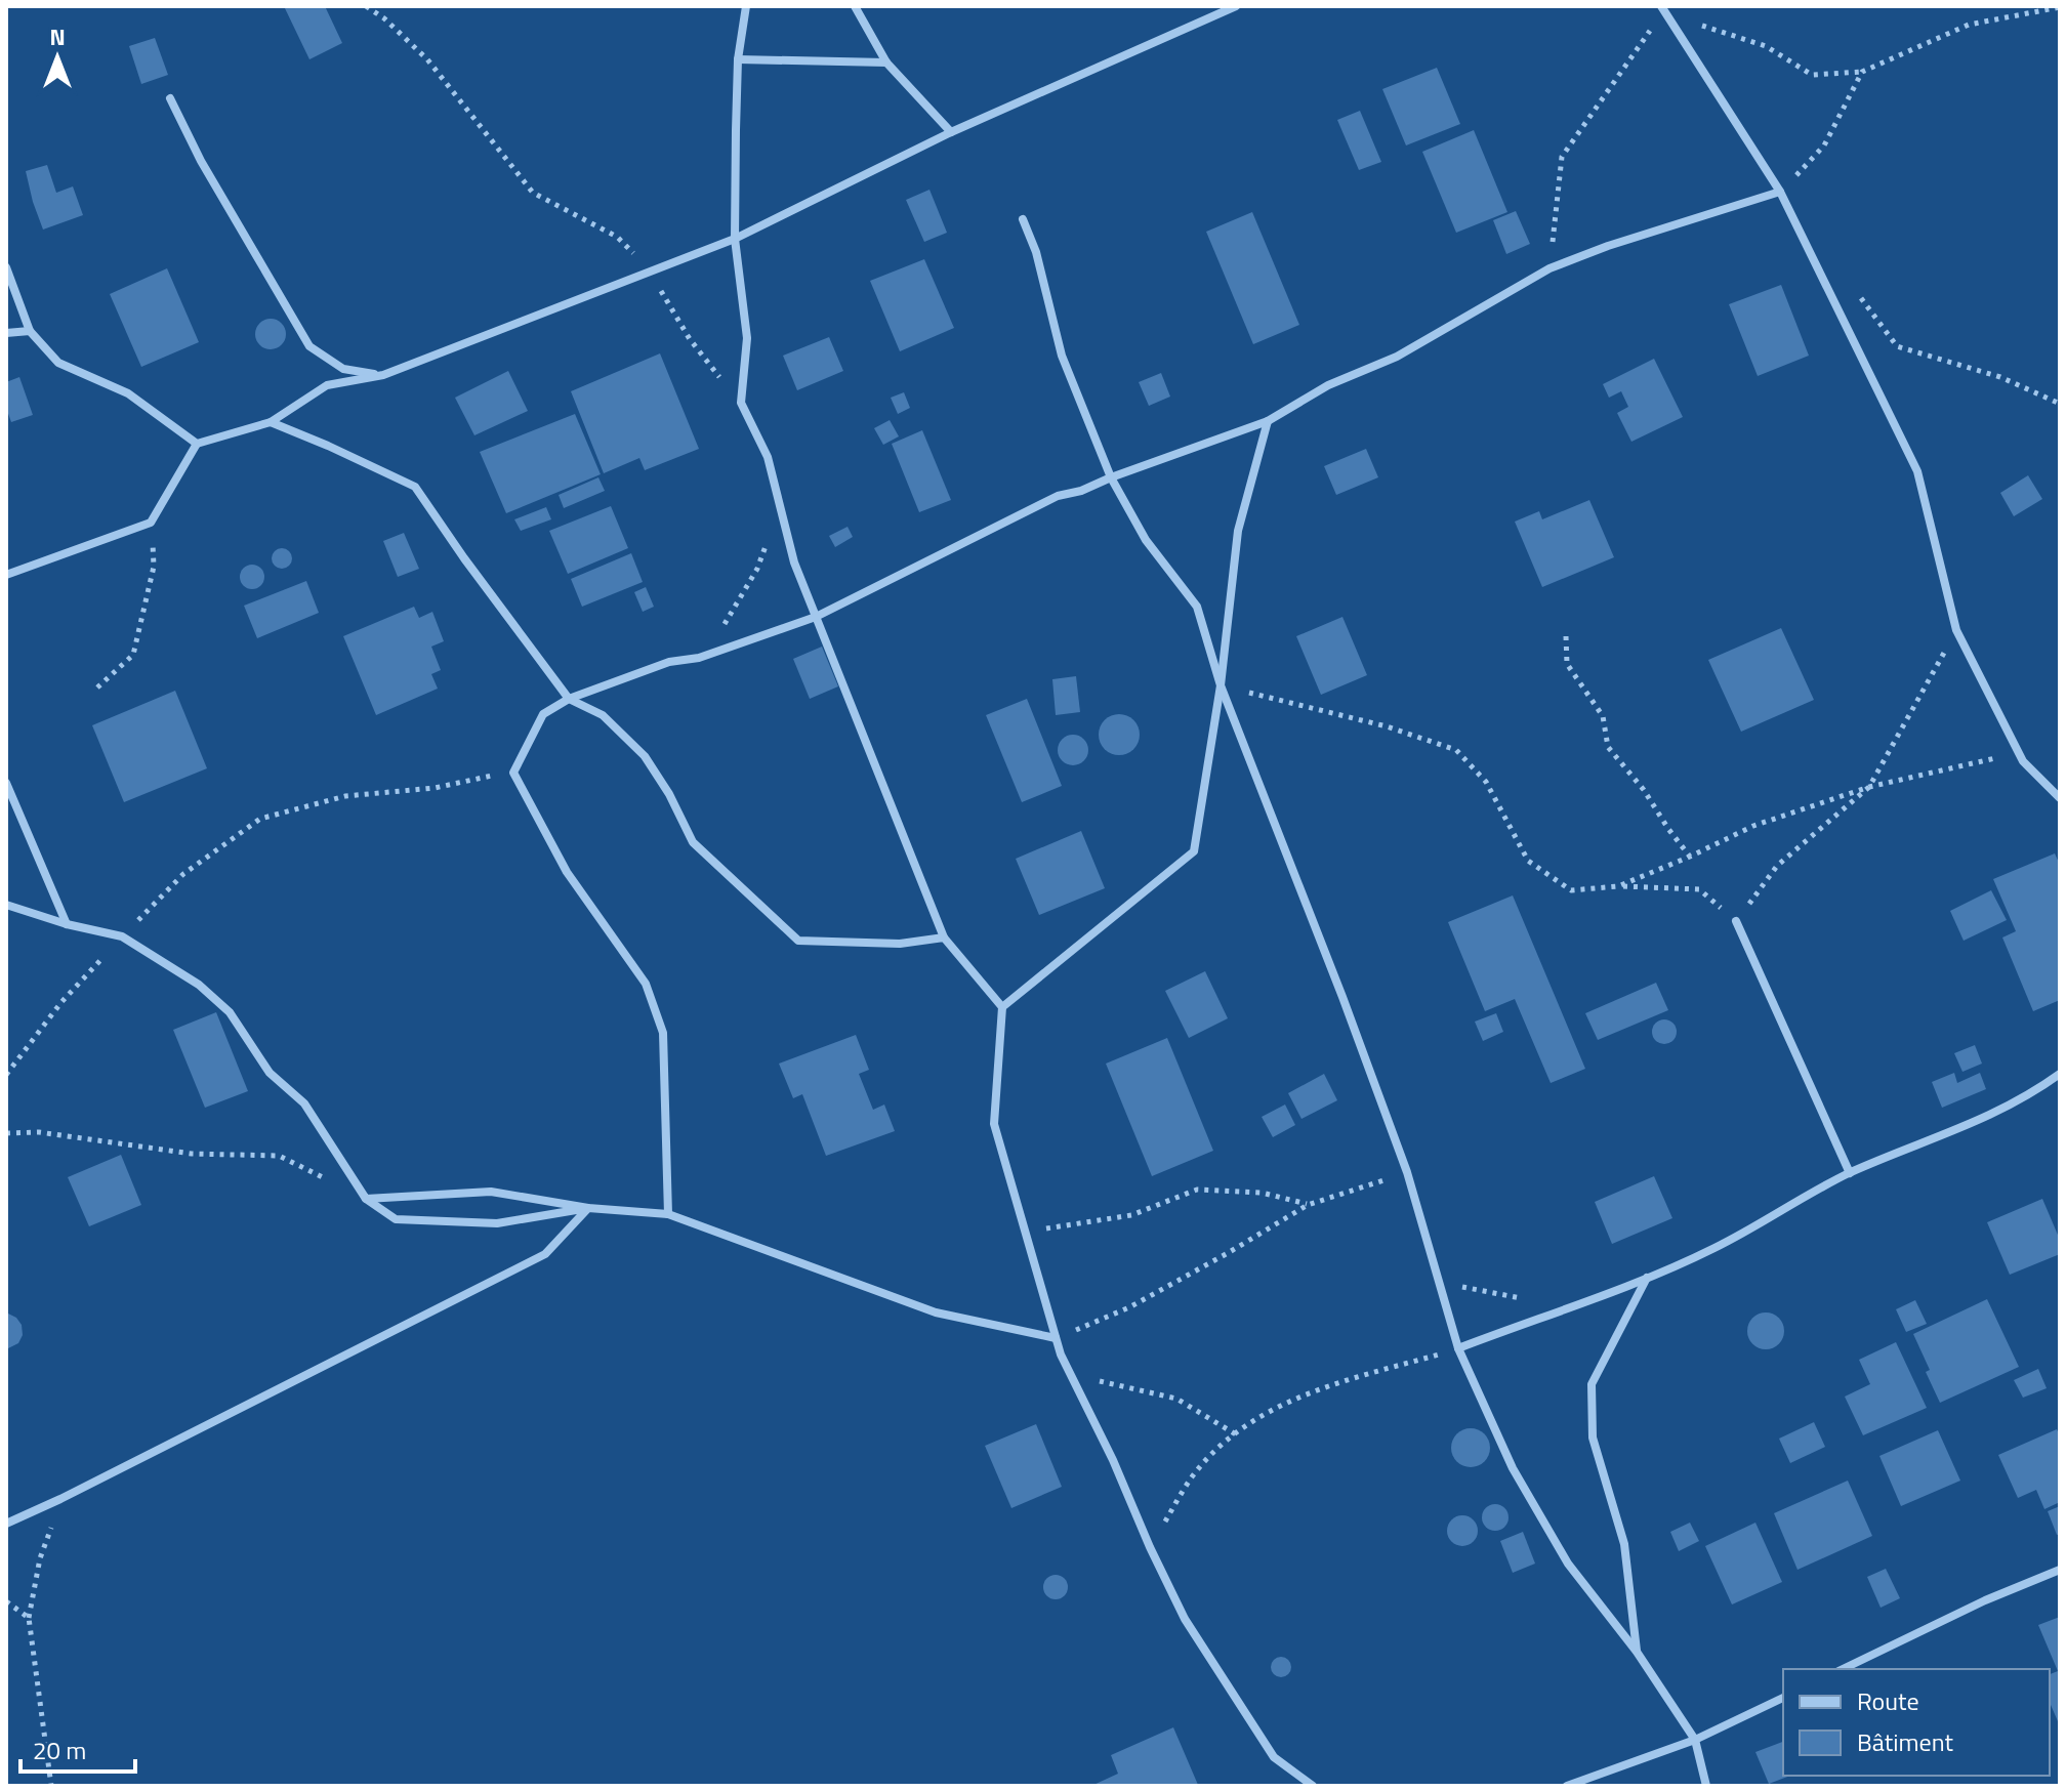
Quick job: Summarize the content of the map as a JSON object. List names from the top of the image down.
{
  "legend": ["Route", "Bâtiment"],
  "scale_bar": "20 m",
  "north": "top"
}
